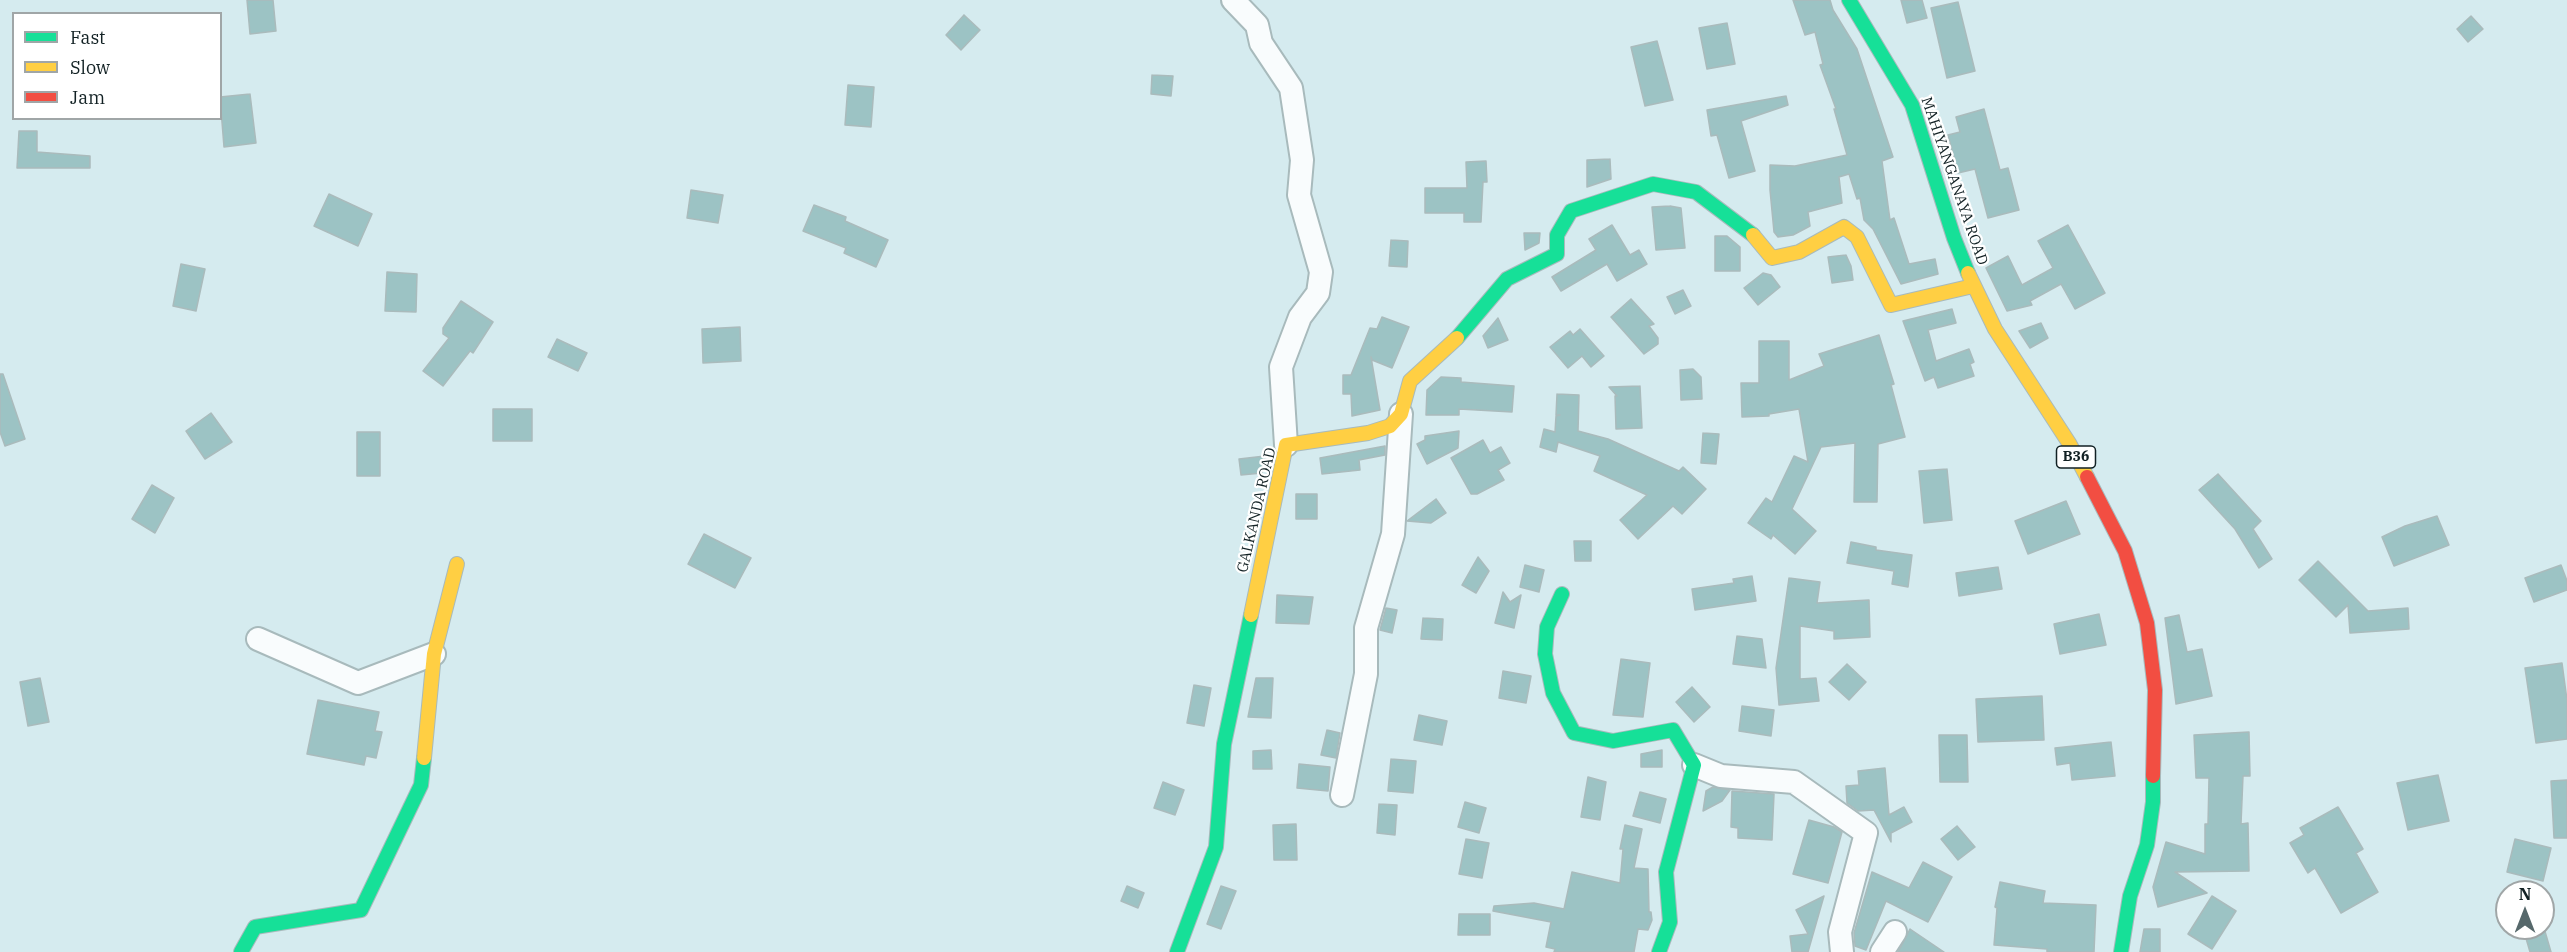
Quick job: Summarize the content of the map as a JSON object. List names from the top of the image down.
{
  "streets": {
    "street": ["MAHIYANGANAYA ROAD", "B36", "GALKANDA ROAD"]
  },
  "legend": ["Fast", "Slow", "Jam"],
  "north": "top"
}
